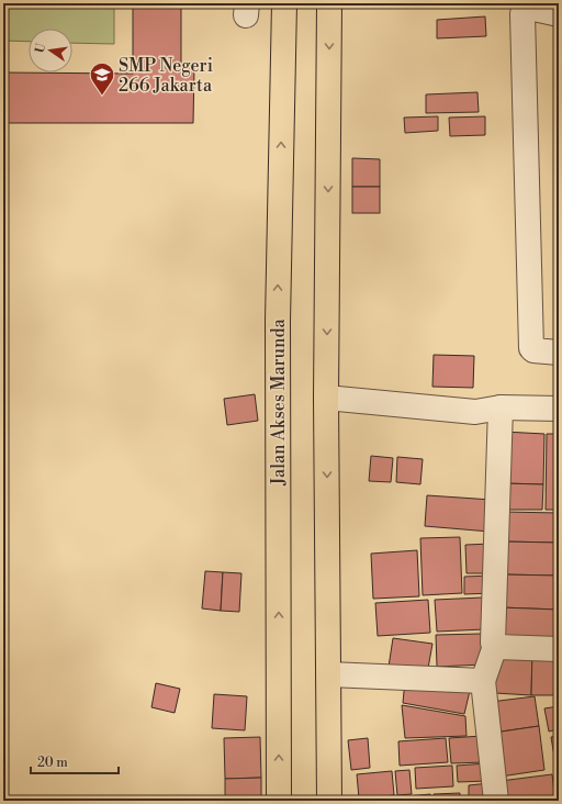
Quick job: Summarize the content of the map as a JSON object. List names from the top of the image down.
{
  "streets": {
    "main road": ["Jalan Akses Marunda"]
  },
  "places": {
    "school or university": ["SMP Negeri 266 Jakarta"]
  },
  "scale_bar": "20 m",
  "north": "left"
}
